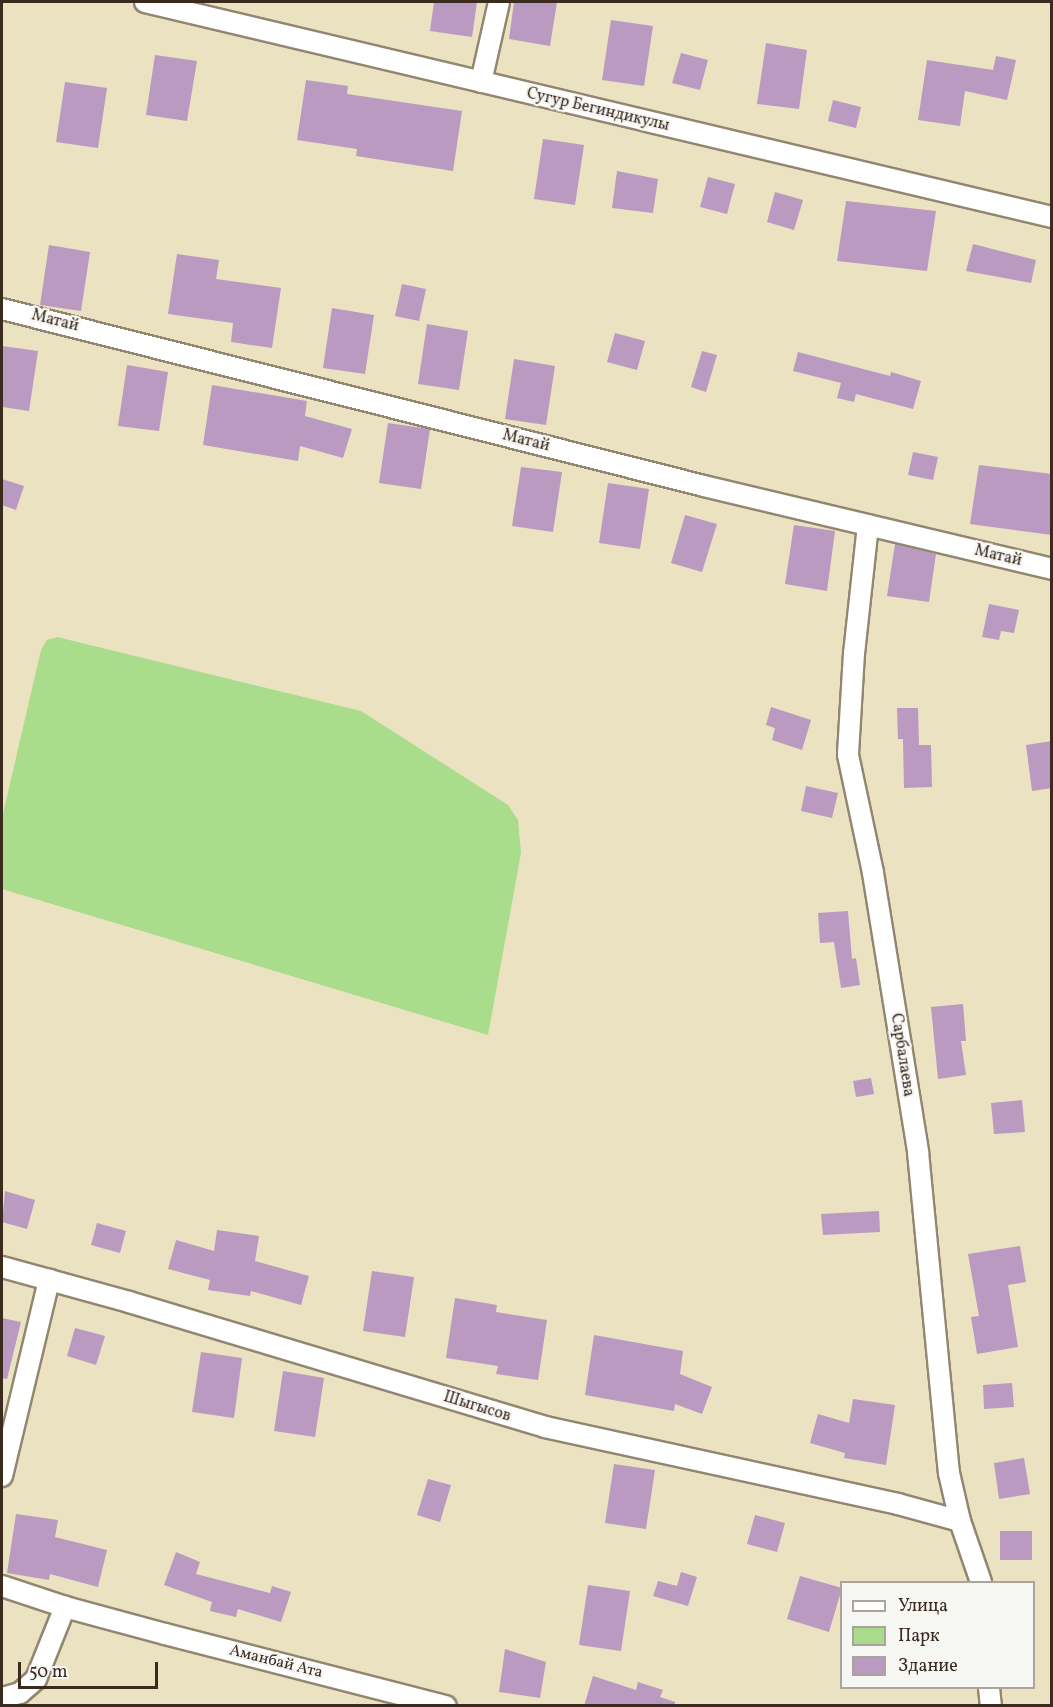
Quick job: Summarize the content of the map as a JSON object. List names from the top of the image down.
{
  "streets": {
    "street": [
      "Сугур Бегиндикулы",
      "Матай",
      "Сарбалаева",
      "Шыгысов",
      "Аманбай Ата"
    ]
  },
  "crossings": [
    ["Матай", "Сарбалаева"],
    ["Сарбалаева", "Шыгысов"]
  ],
  "legend": ["Улица", "Парк", "Здание"],
  "scale_bar": "50 m"
}
